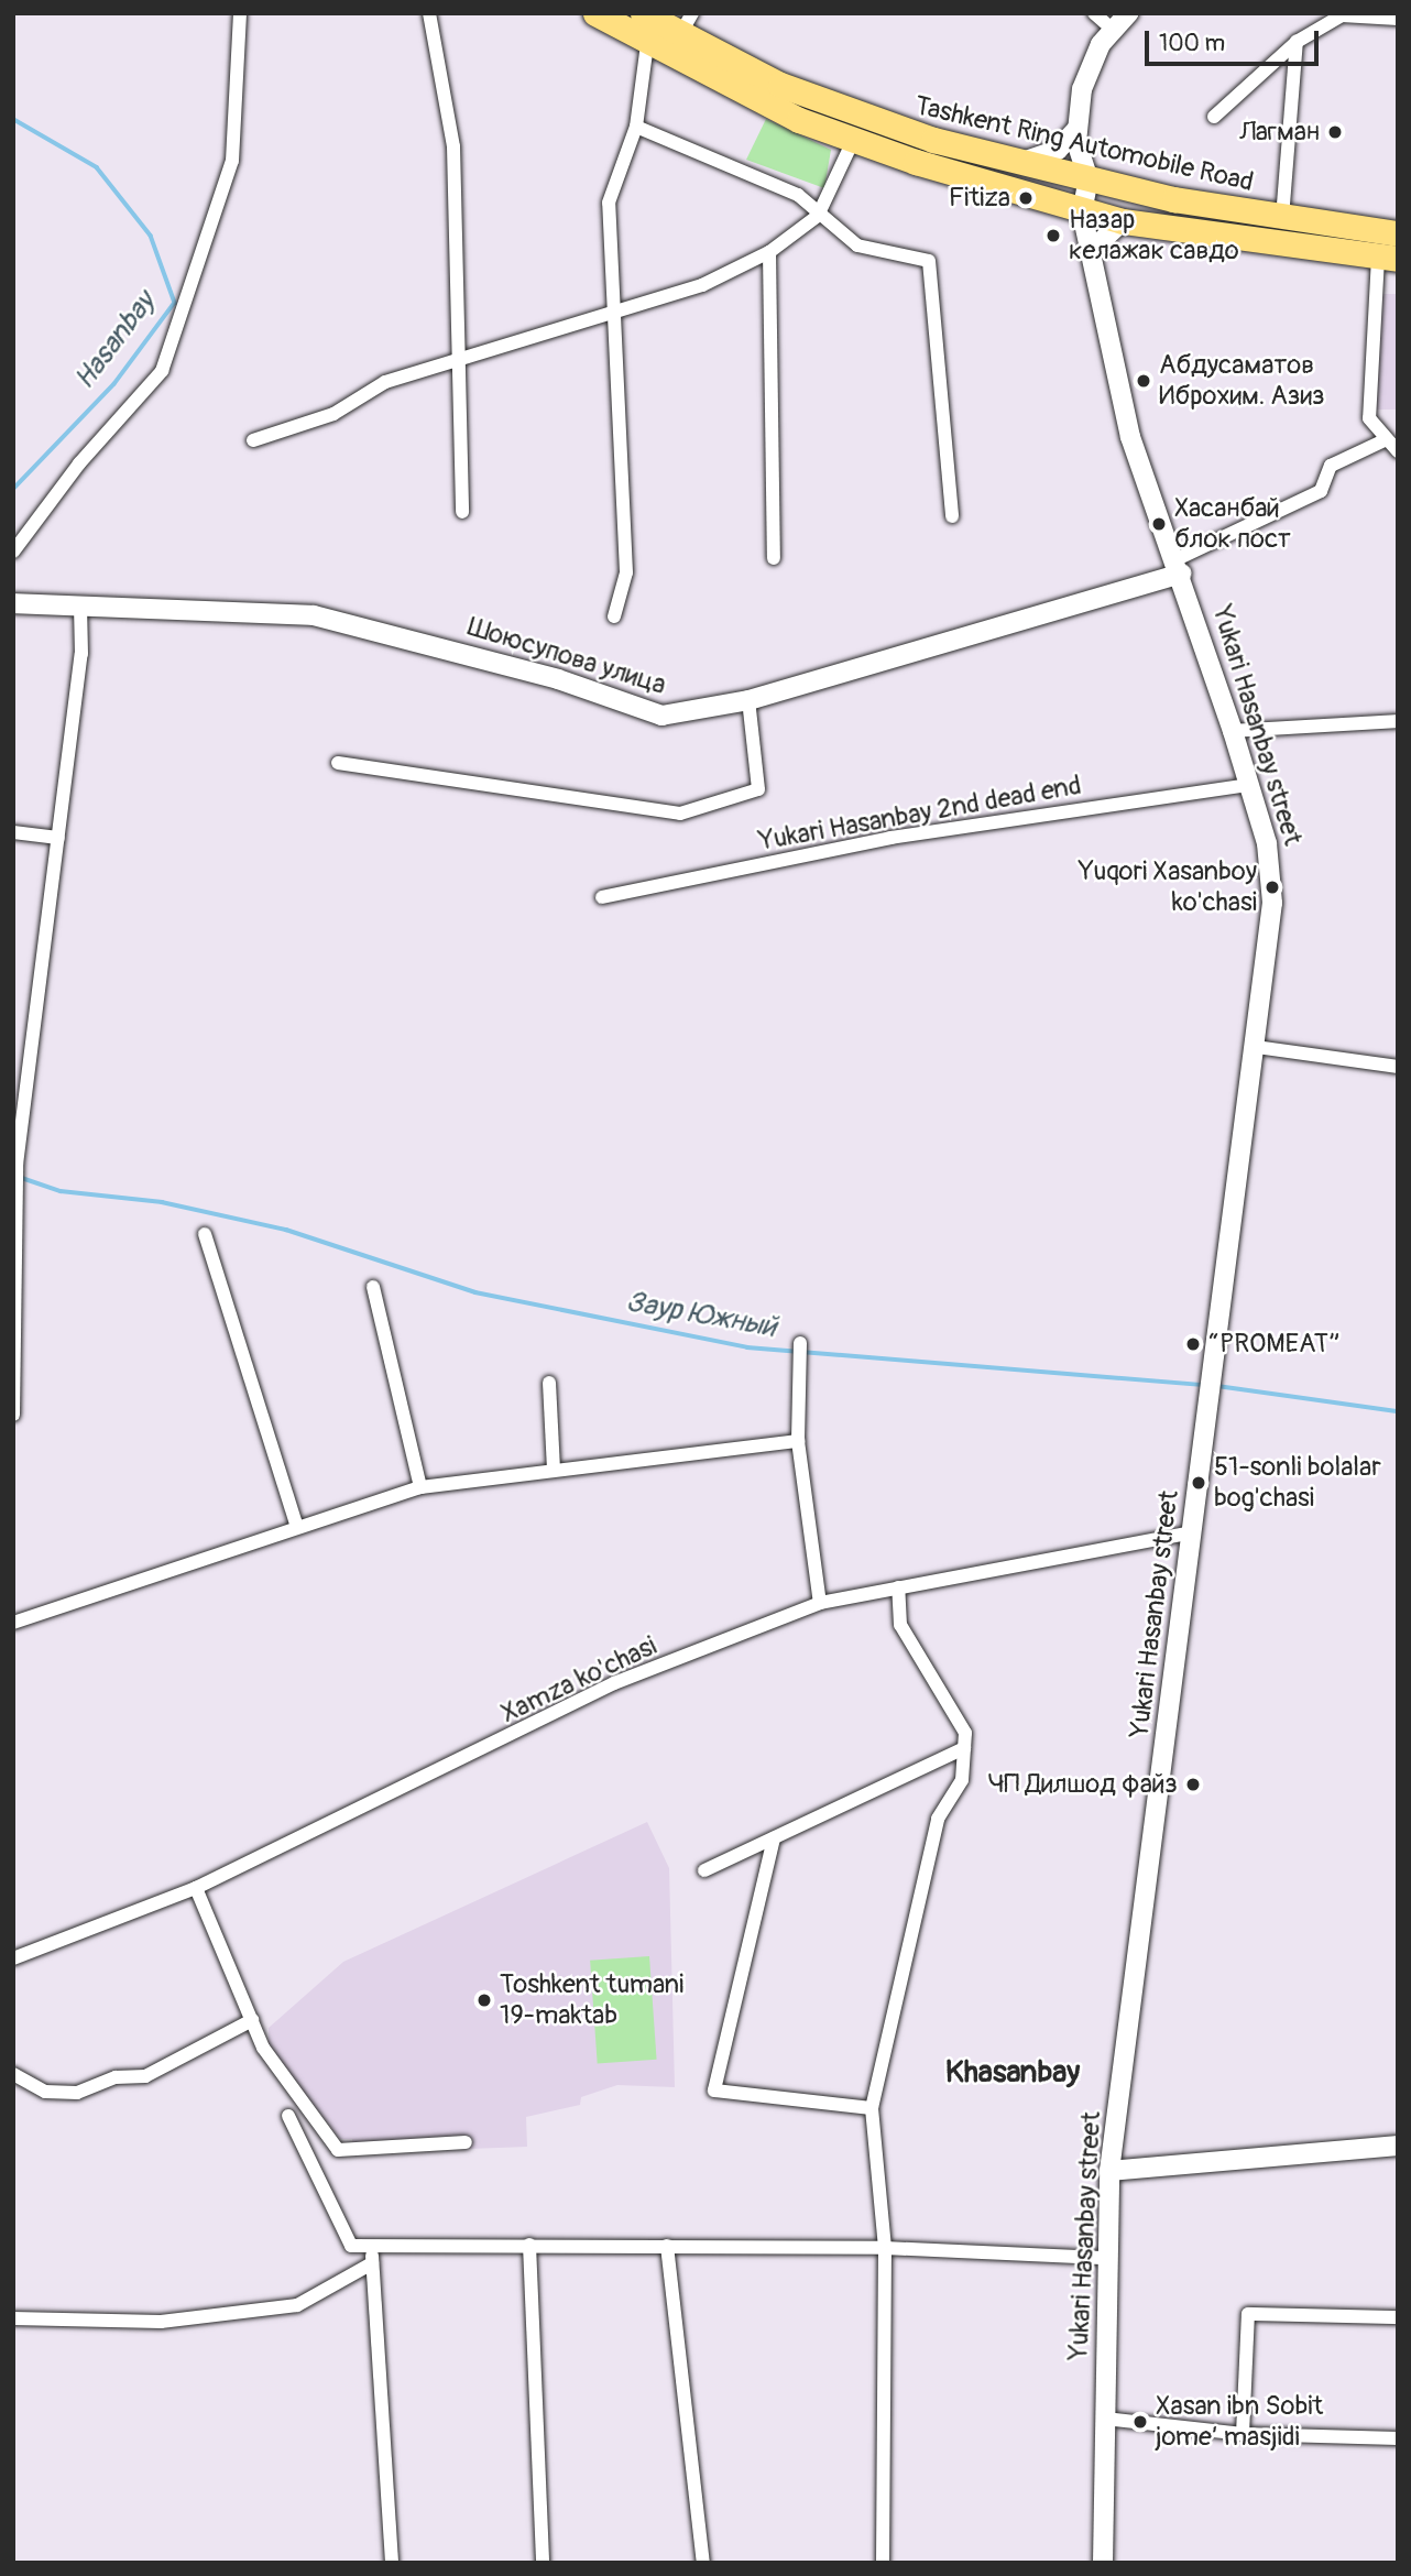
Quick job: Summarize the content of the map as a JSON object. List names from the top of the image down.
{
  "streets": {
    "highway": ["Tashkent Ring Automobile Road"],
    "street": [
      "Шоюсупова улица",
      "Yukari Hasanbay street",
      "Yukari Hasanbay 2nd dead end",
      "Xamza ko'chasi"
    ]
  },
  "crossings": [
    ["Tashkent Ring Automobile Road", "Yukari Hasanbay street"],
    ["Шоюсупова улица", "Yukari Hasanbay street"],
    ["Yukari Hasanbay street", "Yukari Hasanbay 2nd dead end"],
    ["Yukari Hasanbay street", "Xamza ko'chasi"]
  ],
  "districts": ["Khasanbay"],
  "water": ["Hasanbay", "Заур Южный"],
  "places": [
    "Лагман",
    "Fitiza",
    "Назар келажак савдо",
    "Абдусаматов Иброхим. Азиз",
    "Хасанбай блок пост",
    "Yuqori Xasanboy ko'chasi",
    "“PROMEAT”",
    "51-sonli bolalar bog'chasi",
    "ЧП Дилшод файз",
    "Toshkent tumani 19-maktab",
    "Xasan ibn Sobit jome’ masjidi"
  ],
  "scale_bar": "100 m"
}
